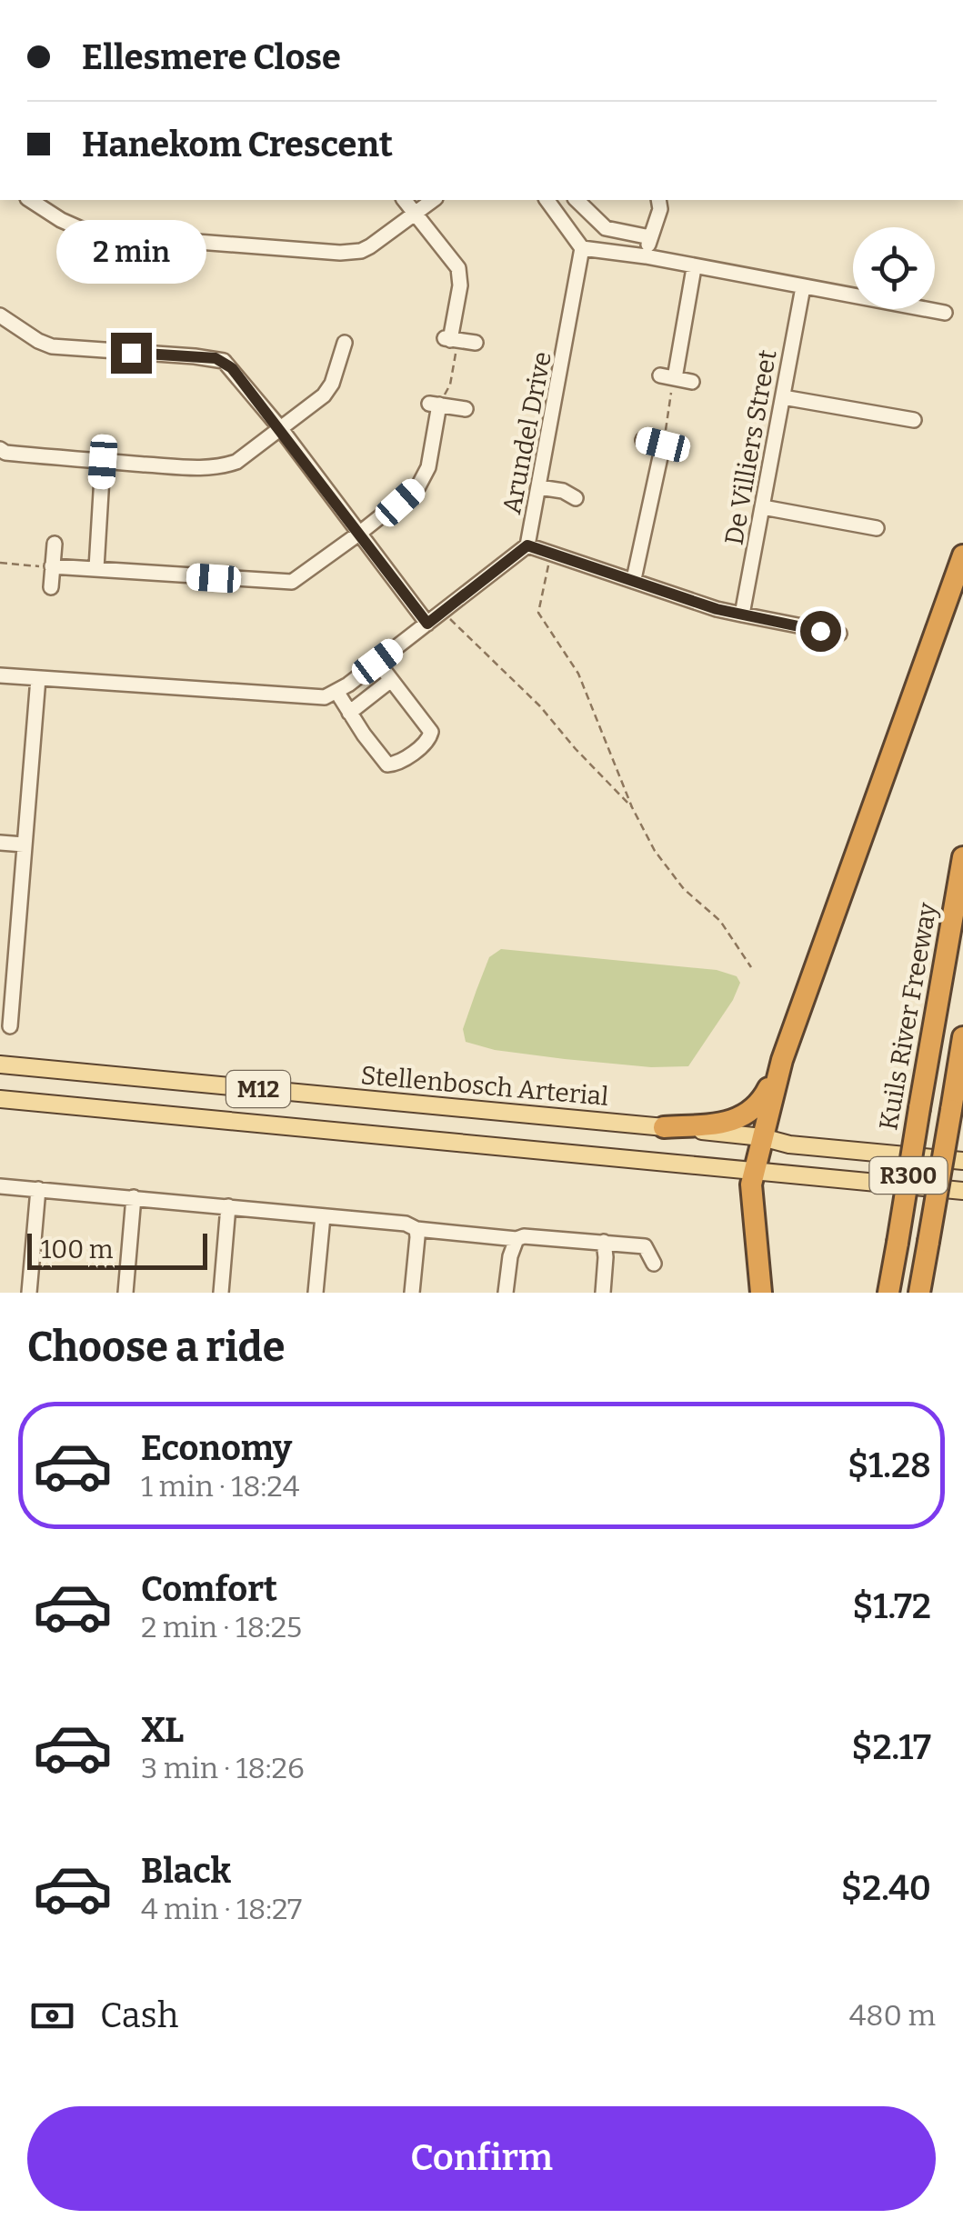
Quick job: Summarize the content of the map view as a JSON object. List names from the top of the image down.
{
  "streets": {
    "highway": ["Kuils River Freeway", "R300"],
    "main road": ["Stellenbosch Arterial", "M12"],
    "street": ["Arundel Drive", "De Villiers Street"]
  },
  "scale_bar": "100 m",
  "page": {
    "banner": ["Ellesmere Close", "Hanekom Crescent"],
    "bubble": "2 min",
    "scale": "100 m",
    "heading": "Choose a ride",
    "list": [
      {
        "name": "Economy",
        "note": "1 min · 18:24",
        "value": "$1.28"
      },
      {
        "name": "Comfort",
        "note": "2 min · 18:25",
        "value": "$1.72"
      },
      {
        "name": "XL",
        "note": "3 min · 18:26",
        "value": "$2.17"
      },
      {
        "name": "Black",
        "note": "4 min · 18:27",
        "value": "$2.40"
      }
    ],
    "pay": ["Cash", "480 m"],
    "buttons": "Confirm"
  }
}
